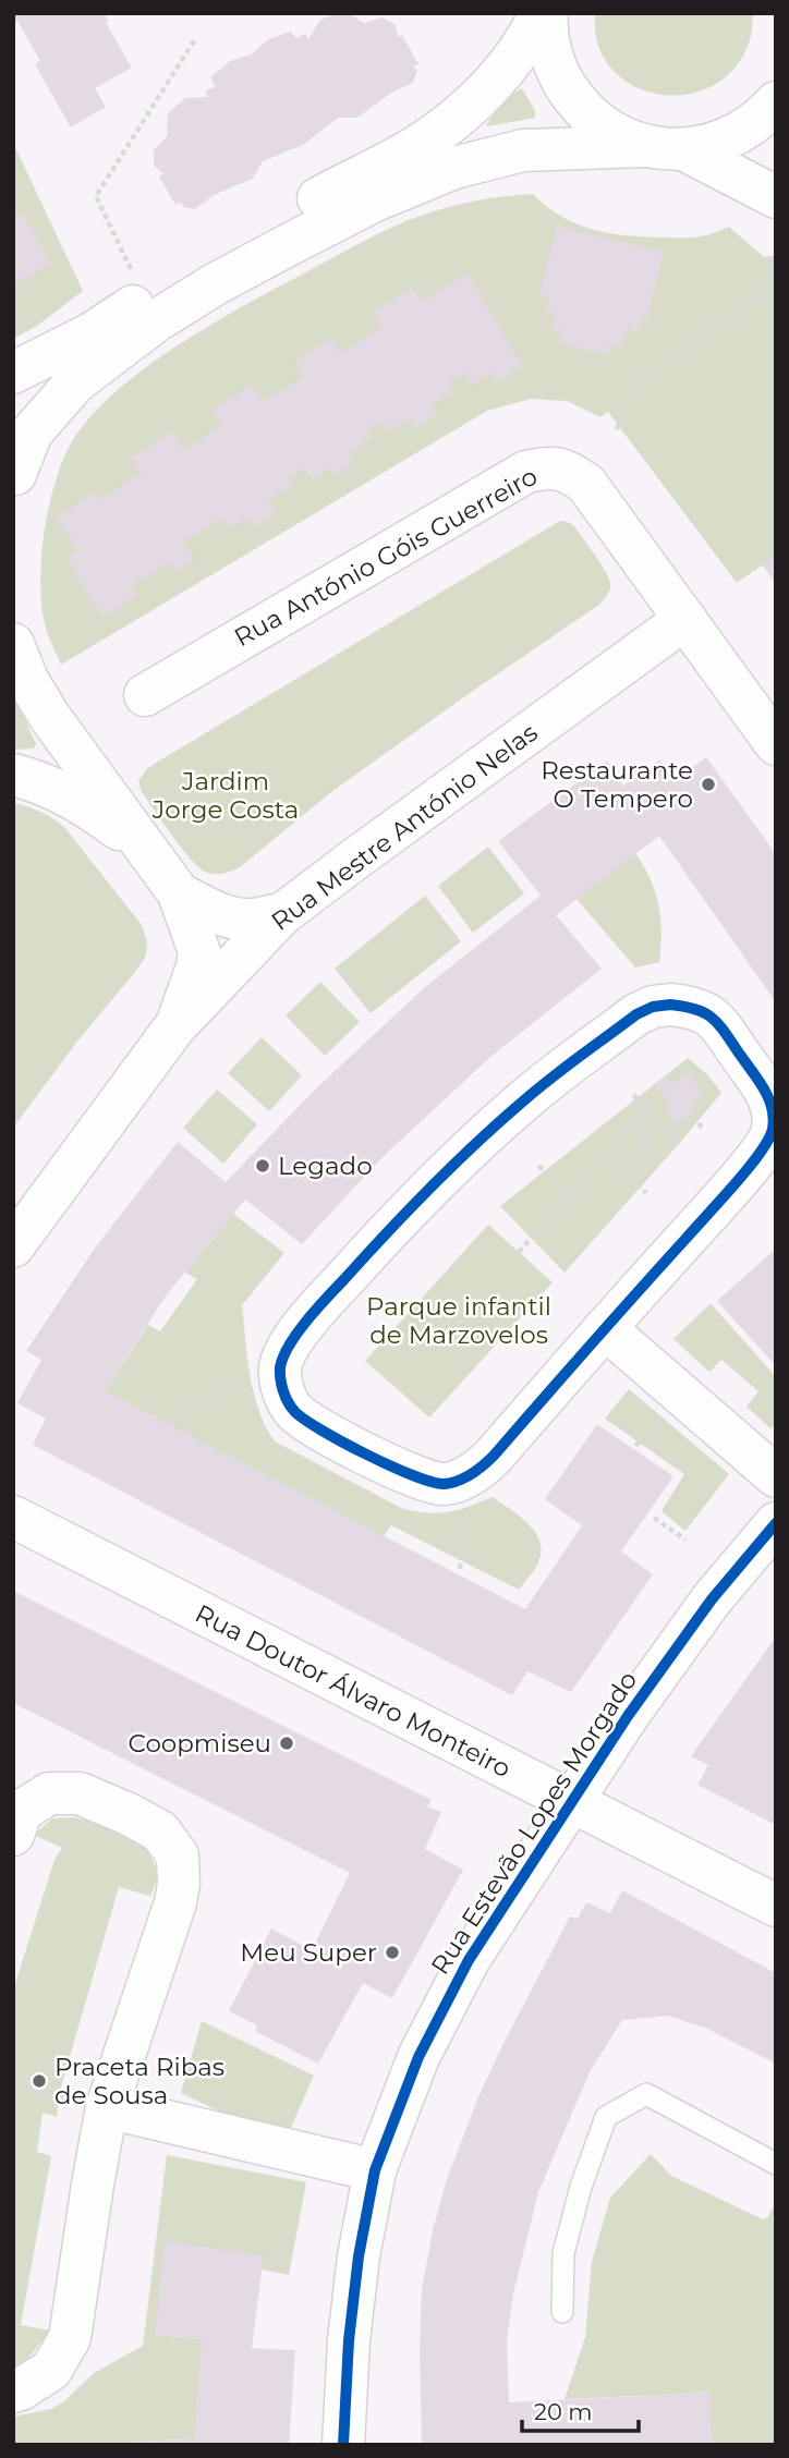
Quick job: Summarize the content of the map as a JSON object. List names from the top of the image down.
{
  "streets": {
    "street": [
      "Rua António Góis Guerreiro",
      "Rua Mestre António Nelas",
      "Rua Doutor Álvaro Monteiro",
      "Rua Estevão Lopes Morgado"
    ]
  },
  "crossings": [
    ["Rua António Góis Guerreiro", "Rua Mestre António Nelas"],
    ["Rua Doutor Álvaro Monteiro", "Rua Estevão Lopes Morgado"]
  ],
  "parks": ["Jardim Jorge Costa", "Parque infantil de Marzovelos"],
  "places": [
    "Restaurante O Tempero",
    "Legado",
    "Coopmiseu",
    "Meu Super",
    "Praceta Ribas de Sousa"
  ],
  "scale_bar": "20 m"
}
